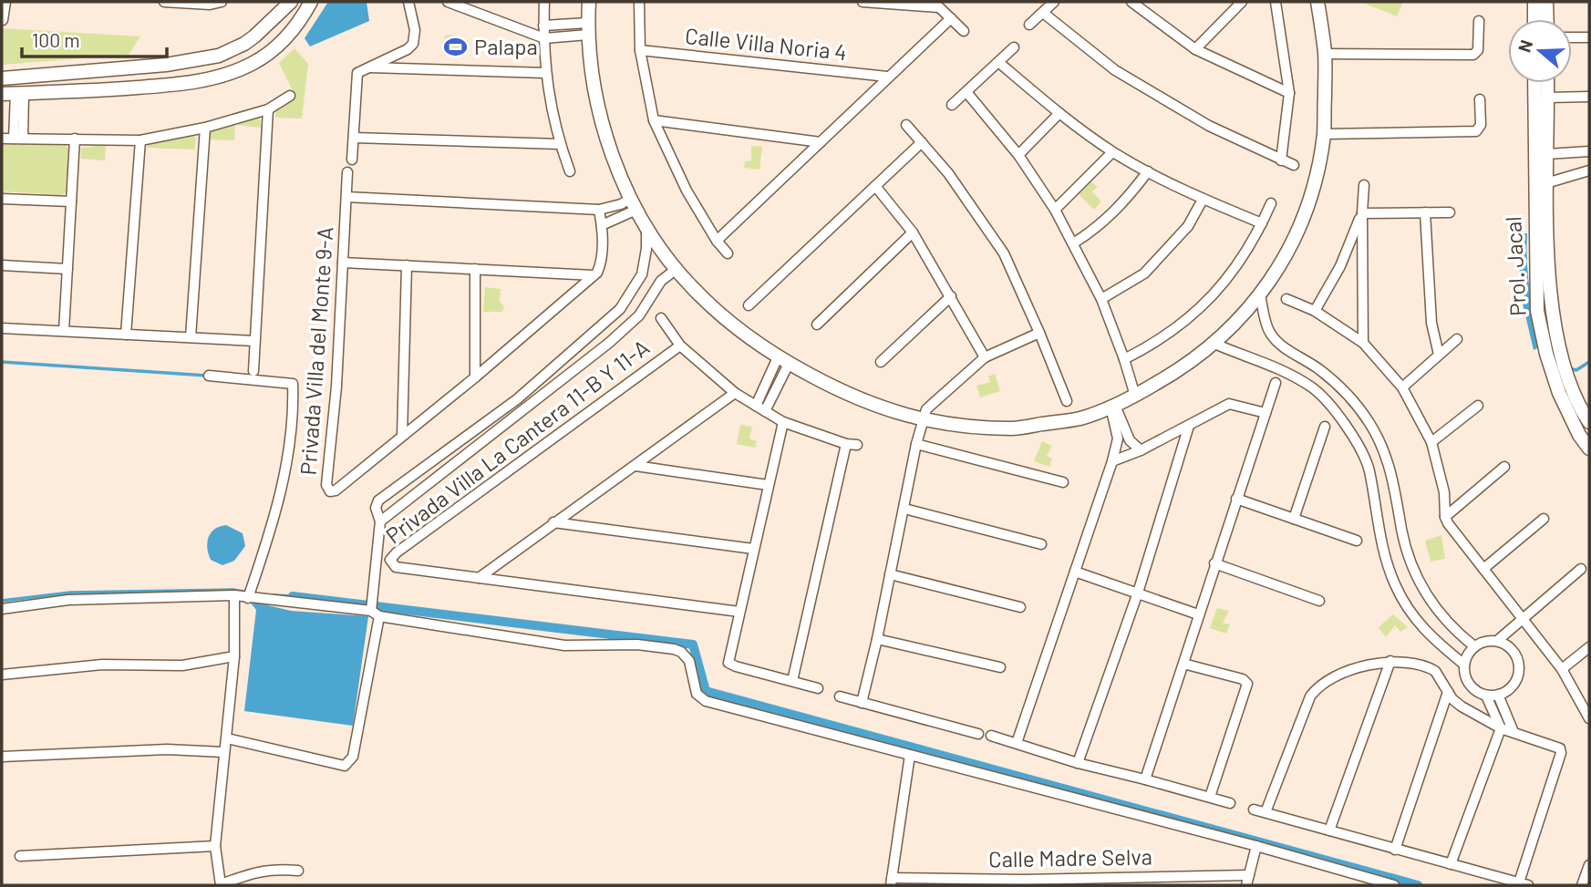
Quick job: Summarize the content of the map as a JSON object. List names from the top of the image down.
{
  "streets": {
    "street": [
      "Calle Villa Noria 4",
      "Prol. Jacal",
      "Privada Villa del Monte 9-A",
      "Privada Villa La Cantera 11-B Y 11-A",
      "Calle Madre Selva"
    ]
  },
  "places": {
    "sports": ["Palapa"]
  },
  "scale_bar": "100 m",
  "north": "left"
}
